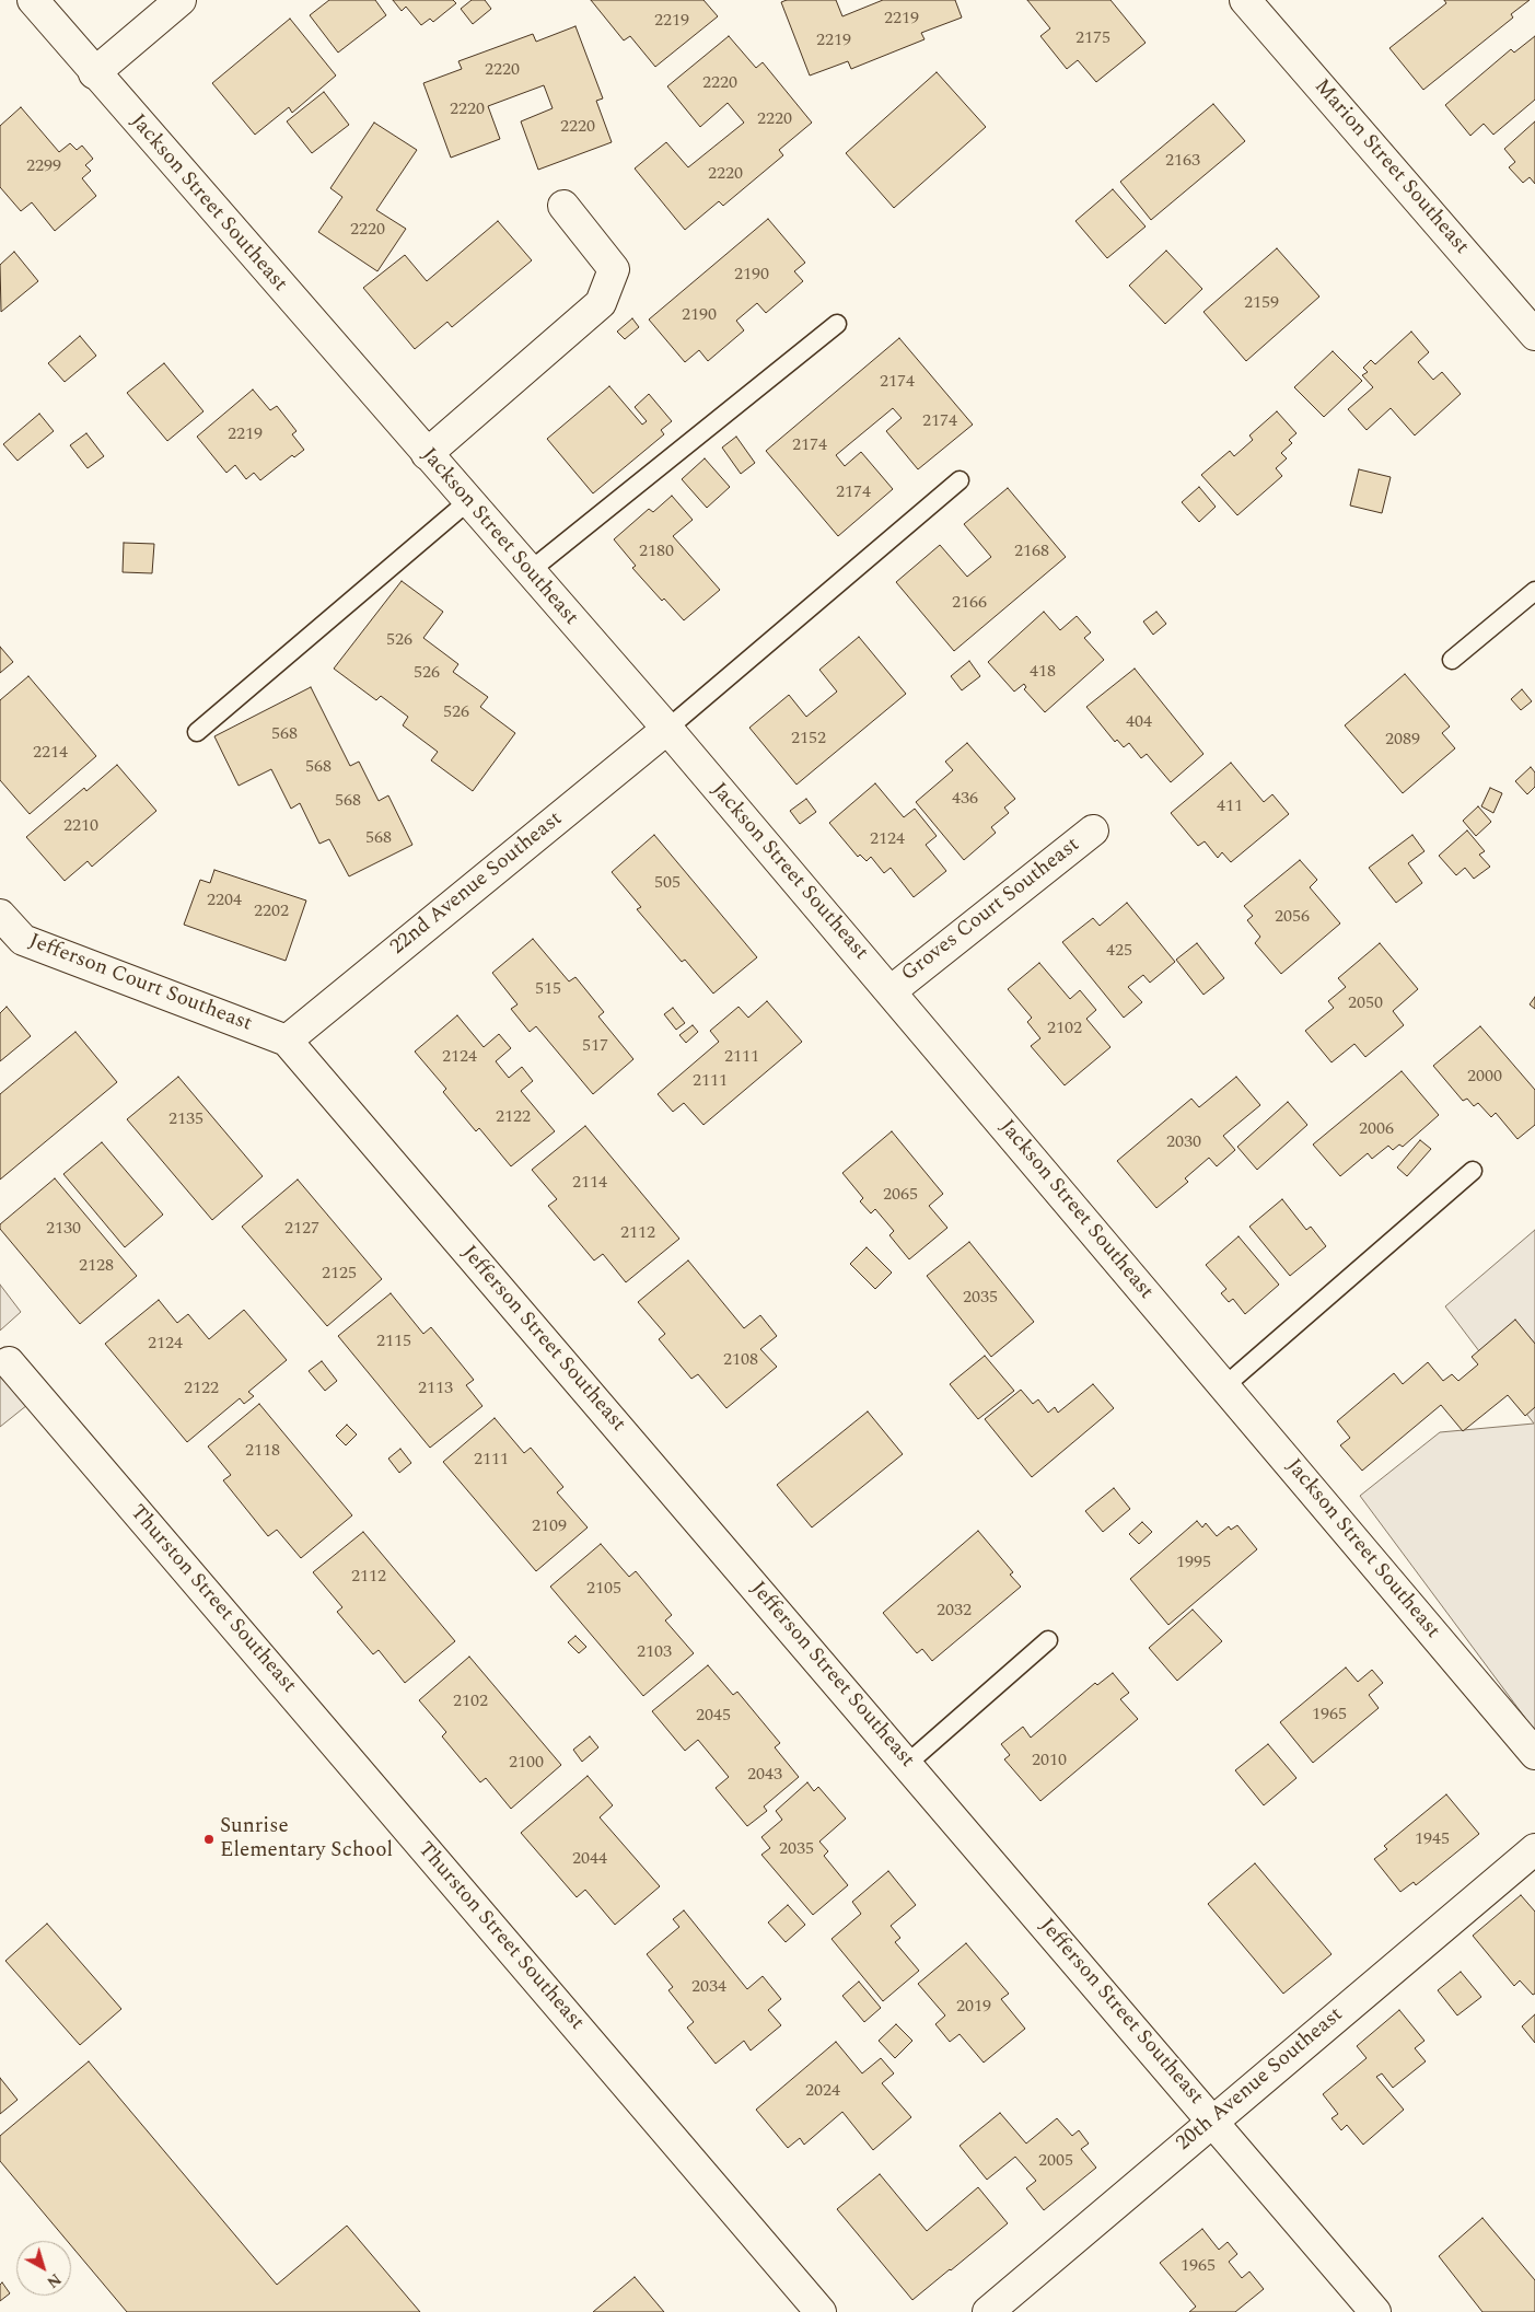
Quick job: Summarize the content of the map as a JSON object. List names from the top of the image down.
{
  "streets": {
    "street": [
      "Marion Street Southeast",
      "Jackson Street Southeast",
      "22nd Avenue Southeast",
      "Groves Court Southeast",
      "Jefferson Court Southeast",
      "Jefferson Street Southeast",
      "Thurston Street Southeast",
      "20th Avenue Southeast"
    ]
  },
  "crossings": [
    ["Jackson Street Southeast", "22nd Avenue Southeast"],
    ["Jackson Street Southeast", "Groves Court Southeast"],
    ["22nd Avenue Southeast", "Jefferson Court Southeast"],
    ["22nd Avenue Southeast", "Jefferson Street Southeast"],
    ["Jefferson Court Southeast", "Jefferson Street Southeast"],
    ["Jefferson Street Southeast", "20th Avenue Southeast"]
  ],
  "places": ["Sunrise Elementary School"],
  "house_numbers": [
    "2219",
    "2219",
    "2175",
    "2219",
    "2220",
    "2220",
    "2220",
    "2220",
    "2220",
    "2163",
    "2299",
    "2220",
    "2220",
    "2190",
    "2159",
    "2190",
    "2174",
    "2174",
    "2219",
    "2174",
    "2174",
    "2180",
    "2168",
    "2166",
    "526",
    "418",
    "526",
    "526",
    "404",
    "568",
    "2152",
    "2089",
    "2214",
    "568",
    "436",
    "568",
    "411",
    "2210",
    "568",
    "2124",
    "505",
    "2204",
    "2202",
    "2056",
    "425",
    "515",
    "2050",
    "2102",
    "517",
    "2124",
    "2111",
    "2000",
    "2111",
    "2122",
    "2135",
    "2006",
    "2030",
    "2114",
    "2065",
    "2130",
    "2127",
    "2112",
    "2128",
    "2125",
    "2035",
    "2115",
    "2124",
    "2108",
    "2122",
    "2113",
    "2118",
    "2111",
    "2109",
    "1995",
    "2112",
    "2105",
    "2032",
    "2103",
    "2102",
    "1965",
    "2045",
    "2010",
    "2100",
    "2043",
    "1945",
    "2035",
    "2044",
    "2034",
    "2019",
    "2024",
    "2005",
    "1965"
  ],
  "north": "bottom right"
}
